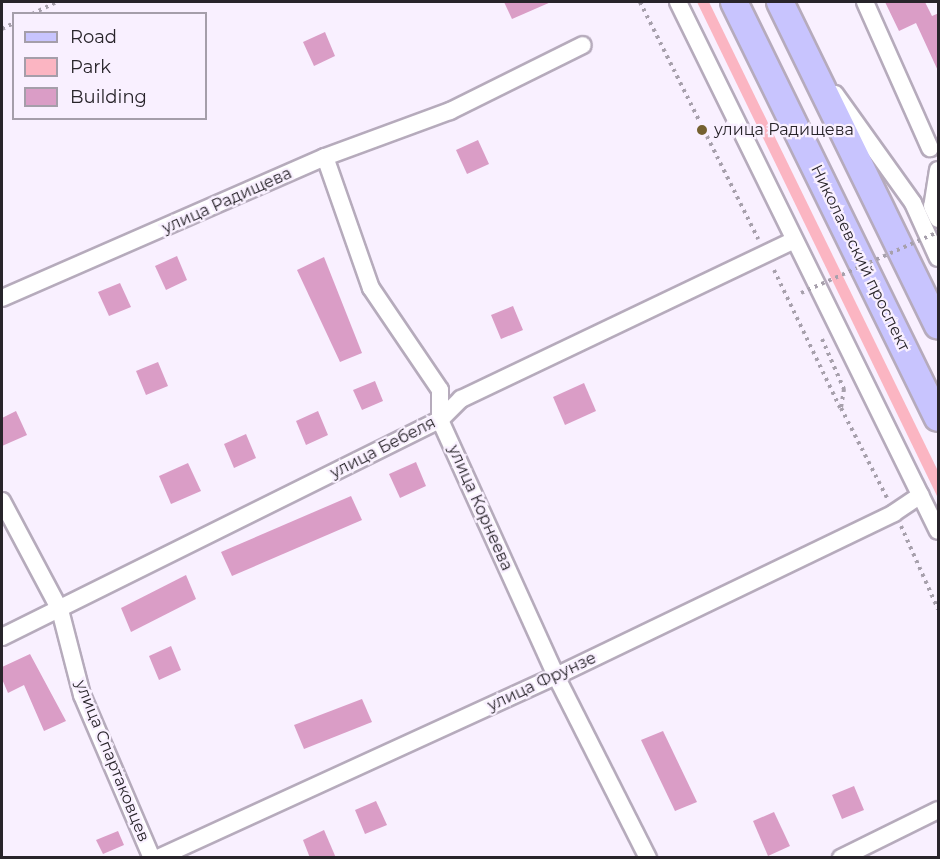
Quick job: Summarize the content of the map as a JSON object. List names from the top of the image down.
{
  "streets": {
    "main road": ["Николаевский проспект"],
    "street": [
      "улица Радищева",
      "улица Бебеля",
      "улица Корнеева",
      "улица Фрунзе",
      "улица Спартаковцев"
    ]
  },
  "crossings": [
    ["улица Радищева", "улица Корнеева"],
    ["улица Бебеля", "улица Корнеева"],
    ["улица Бебеля", "улица Спартаковцев"],
    ["улица Корнеева", "улица Фрунзе"]
  ],
  "places": ["улица Радищева"],
  "legend": ["Road", "Park", "Building"]
}
